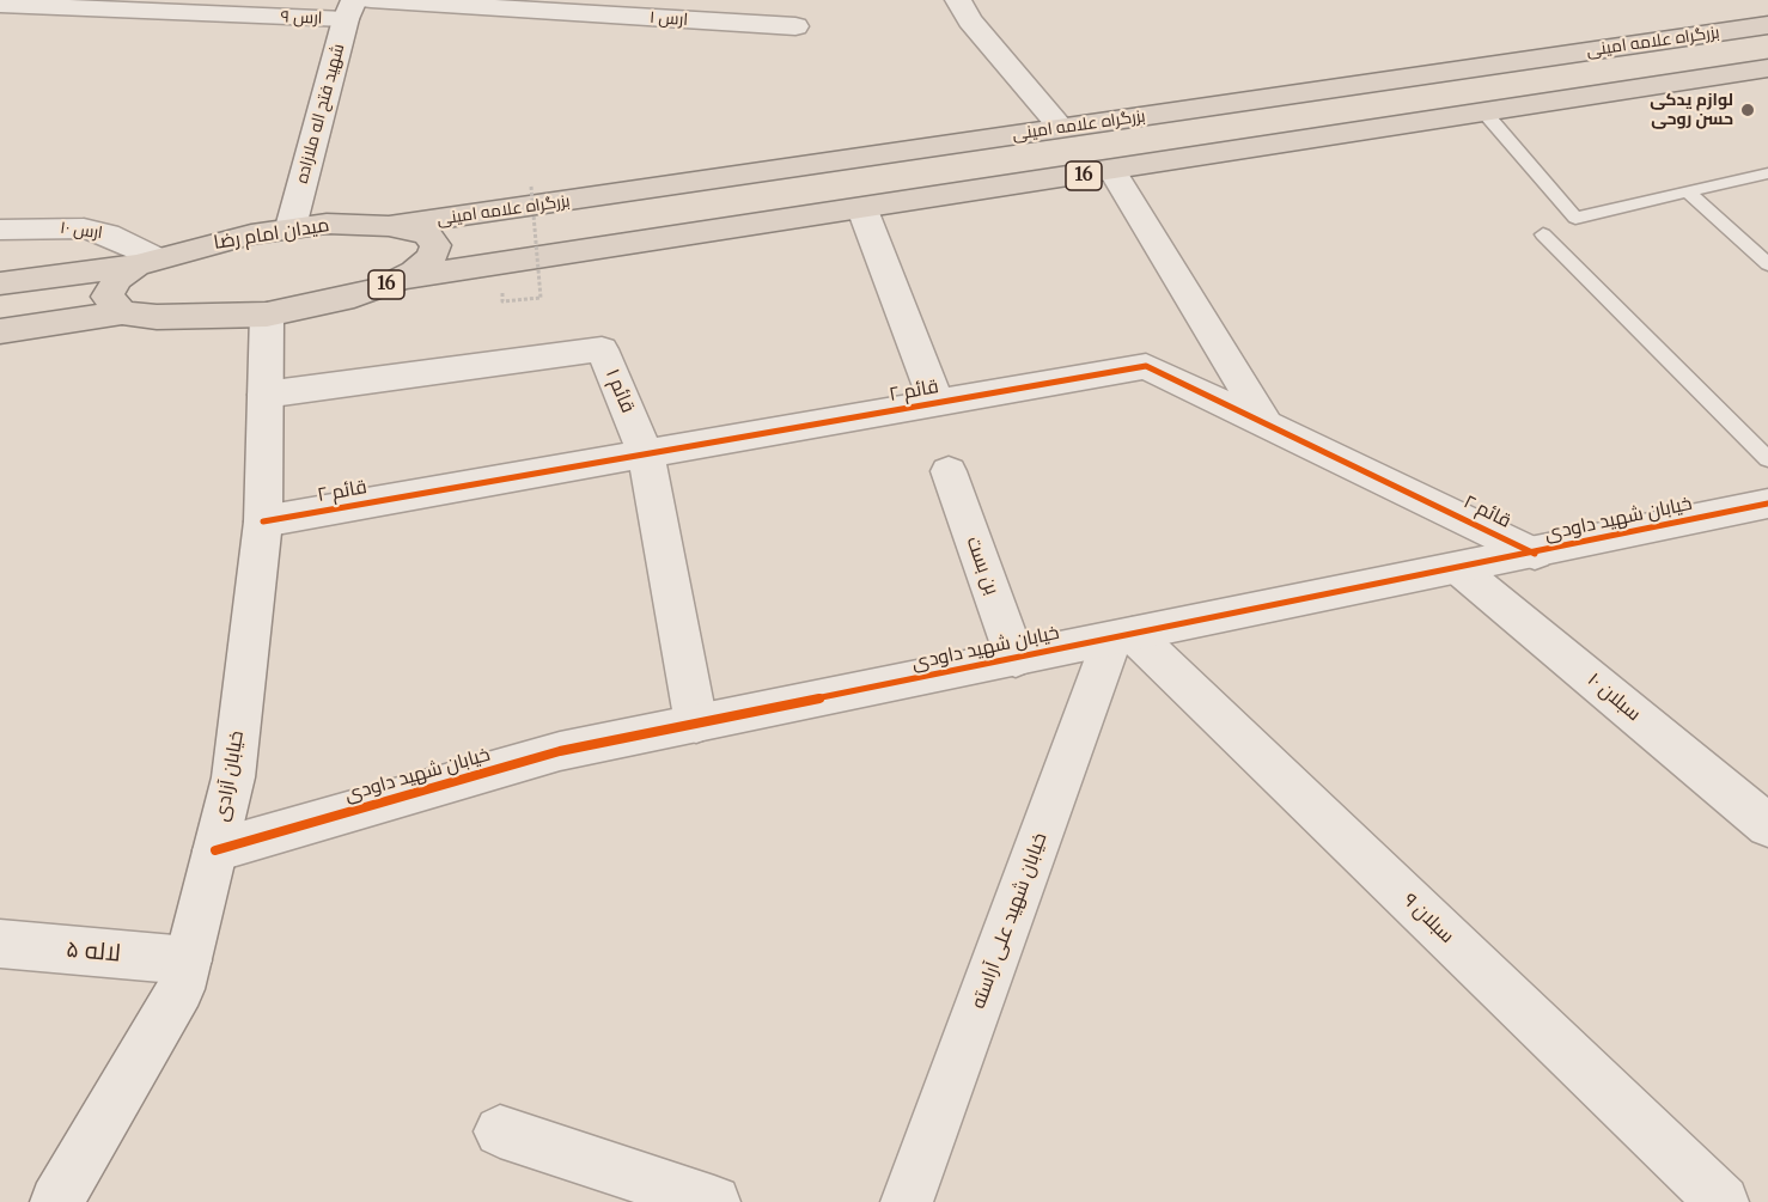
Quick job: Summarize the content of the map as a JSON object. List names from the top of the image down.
{
  "streets": {
    "highway": ["بزرگراه علامه امینی", "16", "میدان امام رضا"],
    "street": [
      "ارس ۹",
      "ارس ۱",
      "شهید فتح اله ملازاده",
      "ارس ۱۰",
      "قائم ۱",
      "قائم ۲",
      "خیابان شهید داودی",
      "بن بست",
      "سبلان ۱۰",
      "خیابان آزادی",
      "سبلان ۹",
      "خیابان شهید علی آراسته",
      "لاله ۵"
    ]
  },
  "crossings": [
    ["ارس ۹", "شهید فتح اله ملازاده"],
    ["بزرگراه علامه امینی", "میدان امام رضا"],
    ["شهید فتح اله ملازاده", "میدان امام رضا"],
    ["16", "ارس ۱۰"],
    ["16", "میدان امام رضا"],
    ["ارس ۱۰", "میدان امام رضا"],
    ["میدان امام رضا", "خیابان آزادی"],
    ["قائم ۱", "قائم ۲"],
    ["قائم ۱", "خیابان شهید داودی"],
    ["قائم ۱", "خیابان آزادی"],
    ["قائم ۲", "خیابان شهید داودی"],
    ["قائم ۲", "خیابان آزادی"],
    ["خیابان شهید داودی", "بن بست"],
    ["خیابان شهید داودی", "سبلان ۱۰"],
    ["خیابان شهید داودی", "خیابان آزادی"],
    ["خیابان شهید داودی", "سبلان ۹"],
    ["خیابان شهید داودی", "خیابان شهید علی آراسته"],
    ["خیابان آزادی", "لاله ۵"],
    ["سبلان ۹", "خیابان شهید علی آراسته"]
  ],
  "places": ["لوازم یدکی حسن روحی"]
}
